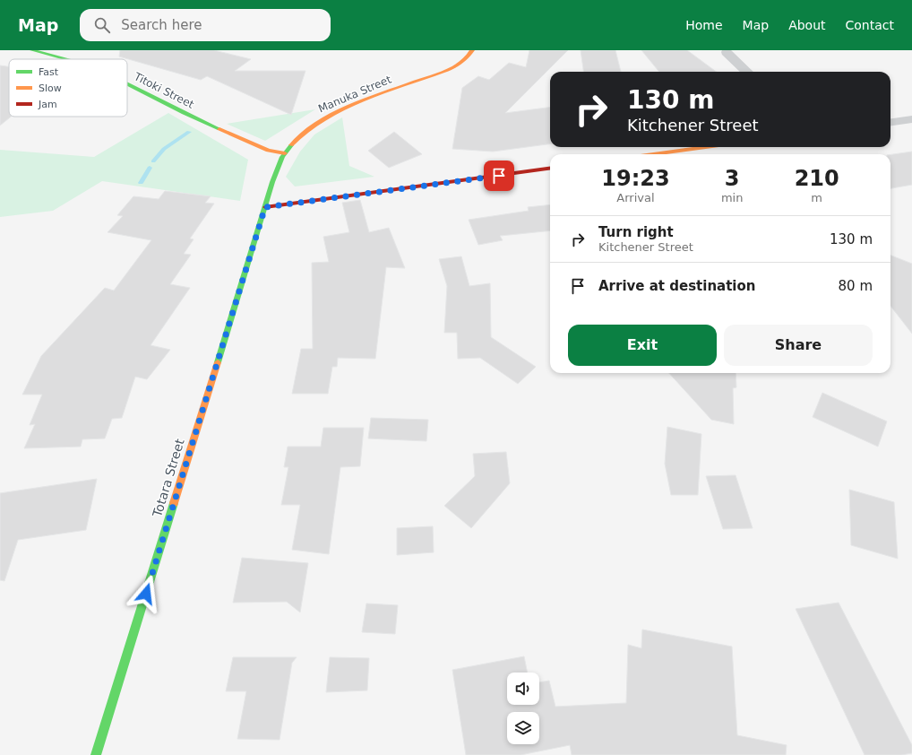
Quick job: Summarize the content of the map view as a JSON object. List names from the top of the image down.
{
  "streets": {
    "street": ["Titoki Street", "Manuka Street", "Totara Street"]
  },
  "crossings": [
    ["Titoki Street", "Manuka Street"],
    ["Manuka Street", "Totara Street"]
  ],
  "legend": ["Fast", "Slow", "Jam"],
  "page": {
    "header": "Map",
    "search": "Search here",
    "nav": [
      "Home",
      "Map",
      "About",
      "Contact"
    ],
    "turn": ["130 m", "Kitchener Street"],
    "eta": [
      "19:23",
      "Arrival",
      "3",
      "min",
      "210",
      "m"
    ],
    "list": [
      {
        "name": "Turn right",
        "note": "Kitchener Street",
        "value": "130 m"
      },
      {
        "name": "Arrive at destination",
        "value": "80 m"
      }
    ],
    "buttons": ["Exit", "Share"]
  }
}
